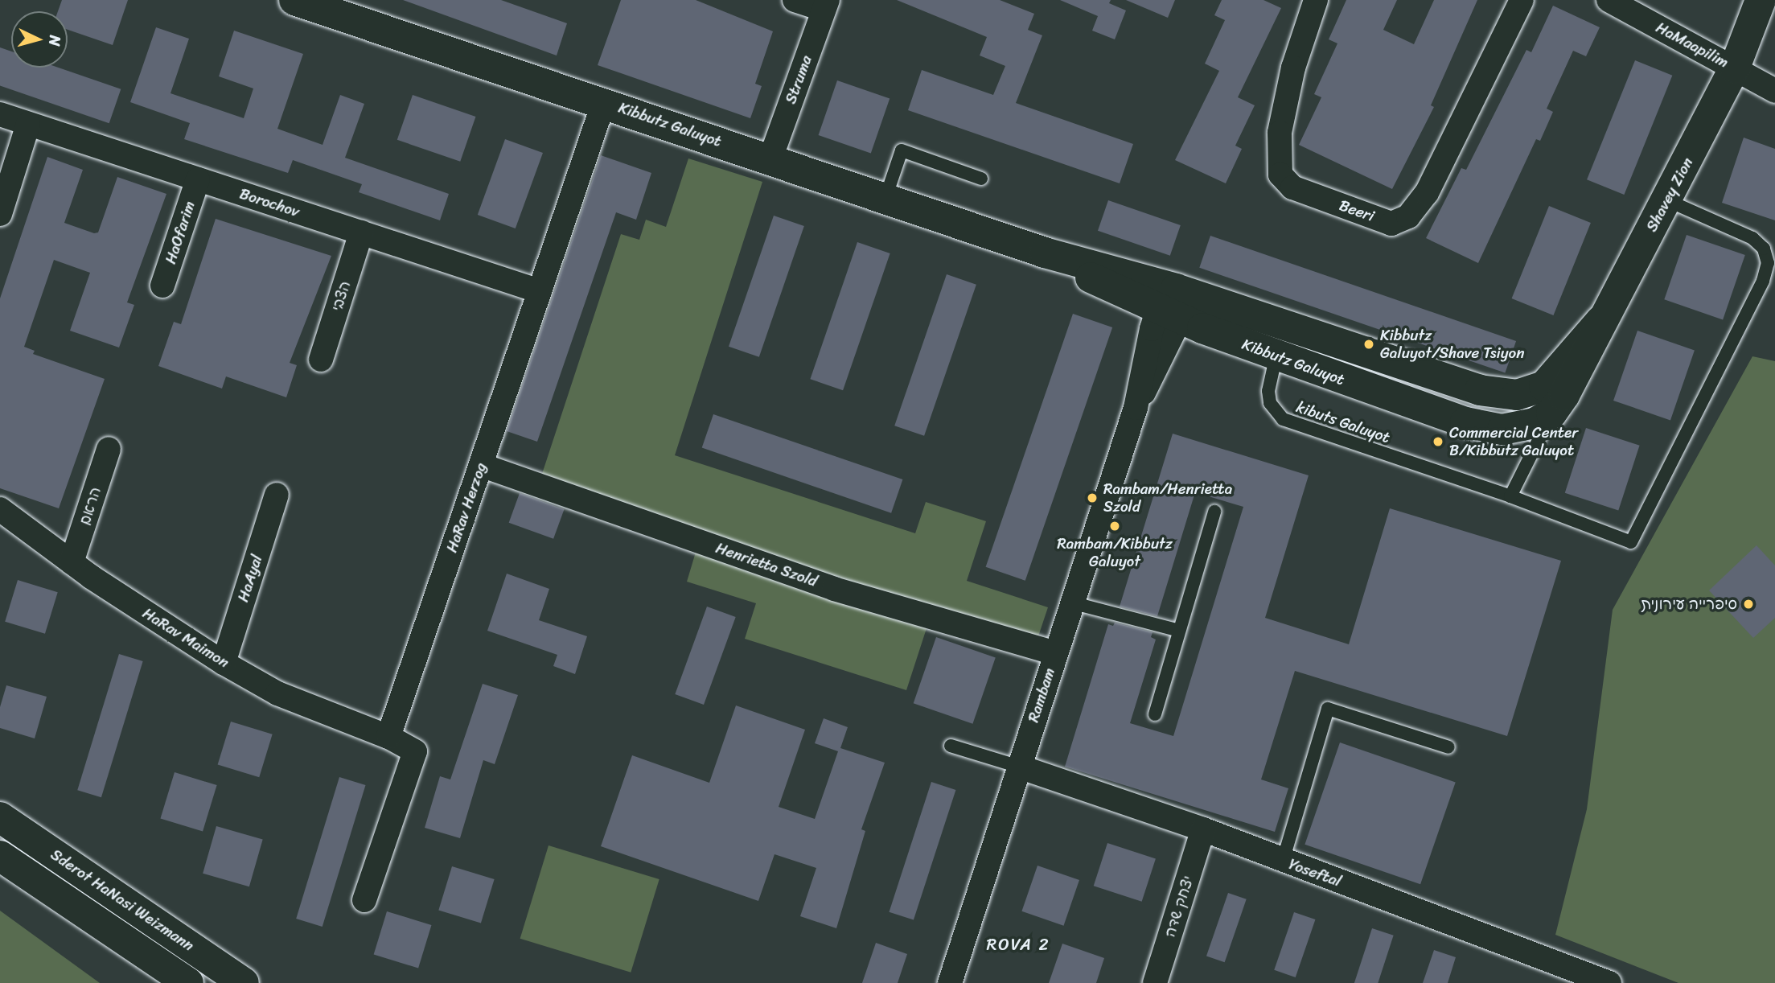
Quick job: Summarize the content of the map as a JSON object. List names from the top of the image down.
{
  "streets": {
    "street": [
      "HaMaapilim",
      "Struma",
      "Kibbutz Galuyot",
      "Shavey Zion",
      "Borochov",
      "Beeri",
      "HaOfarim",
      "הצבי",
      "הראם",
      "HaRav Herzog",
      "Henrietta Szold",
      "HaAyal",
      "HaRav Maimon",
      "Rambam",
      "Yoseftal",
      "Sderot HaNasi Weizmann",
      "יצחק שדה"
    ],
    "lane": ["kibuts Galuyot"]
  },
  "crossings": [
    ["HaMaapilim", "Shavey Zion"],
    ["Struma", "Kibbutz Galuyot"],
    ["Kibbutz Galuyot", "Shavey Zion"],
    ["Kibbutz Galuyot", "kibuts Galuyot"],
    ["Kibbutz Galuyot", "HaRav Herzog"],
    ["Kibbutz Galuyot", "Rambam"],
    ["Shavey Zion", "kibuts Galuyot"],
    ["Borochov", "HaOfarim"],
    ["Borochov", "הצבי"],
    ["Borochov", "HaRav Herzog"],
    ["הראם", "HaRav Maimon"],
    ["HaRav Herzog", "Henrietta Szold"],
    ["HaRav Herzog", "HaRav Maimon"],
    ["Henrietta Szold", "Rambam"],
    ["HaAyal", "HaRav Maimon"],
    ["Rambam", "Yoseftal"],
    ["Yoseftal", "יצחק שדה"]
  ],
  "districts": ["ROVA 2"],
  "places": [
    "Kibbutz Galuyot/Shave Tsiyon",
    "Commercial Center B/Kibbutz Galuyot",
    "Rambam/Henrietta Szold",
    "Rambam/Kibbutz Galuyot",
    "סיפרייה עירונית"
  ],
  "north": "right"
}
